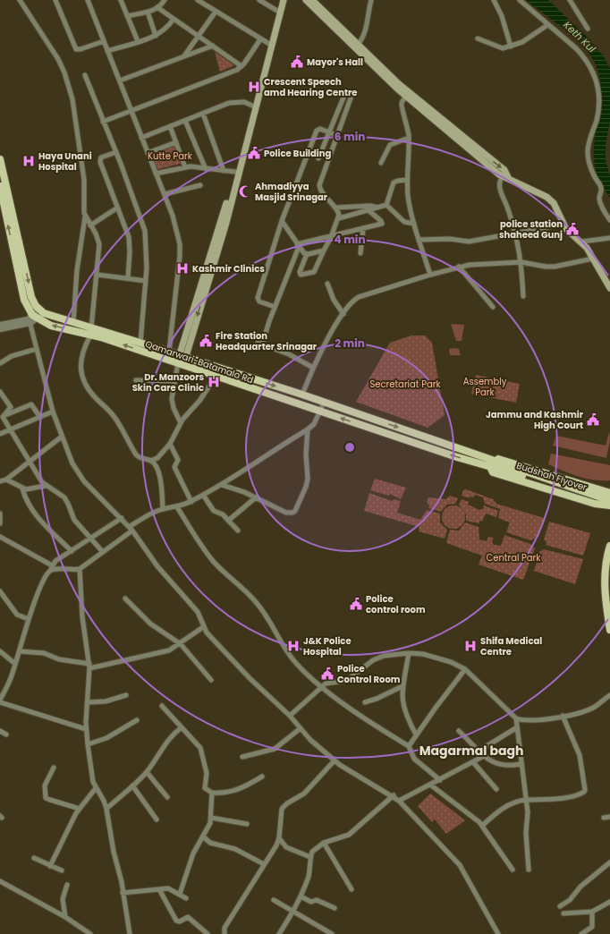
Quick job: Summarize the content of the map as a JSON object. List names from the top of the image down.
{
  "streets": {
    "main road": ["Qamarwari-Batamalo Rd", "Budshah Flyover"]
  },
  "crossings": [
    ["Qamarwari-Batamalo Rd", "Budshah Flyover"]
  ],
  "districts": ["Magarmal bagh"],
  "water": ["Keth Kul"],
  "parks": [
    "Kutte Park",
    "Assembly Park",
    "Secretariat Park",
    "Central Park"
  ],
  "places": {
    "public building": [
      "Mayor's Hall",
      "Police Building",
      "police station shaheed Gunj",
      "Fire Station Headquarter Srinagar",
      "Jammu and Kashmir High Court",
      "Police control room",
      "Police Control Room"
    ],
    "hospital": [
      "Crescent Speech amd Hearing Centre",
      "Haya Unani Hospital",
      "Kashmir Clinics",
      "Dr. Manzoors Skin Care Clinic",
      "J&K Police Hospital",
      "Shifa Medical Centre"
    ],
    "mosque": ["Ahmadiyya Masjid Srinagar"]
  },
  "rings": ["6 min", "4 min", "2 min"]
}
